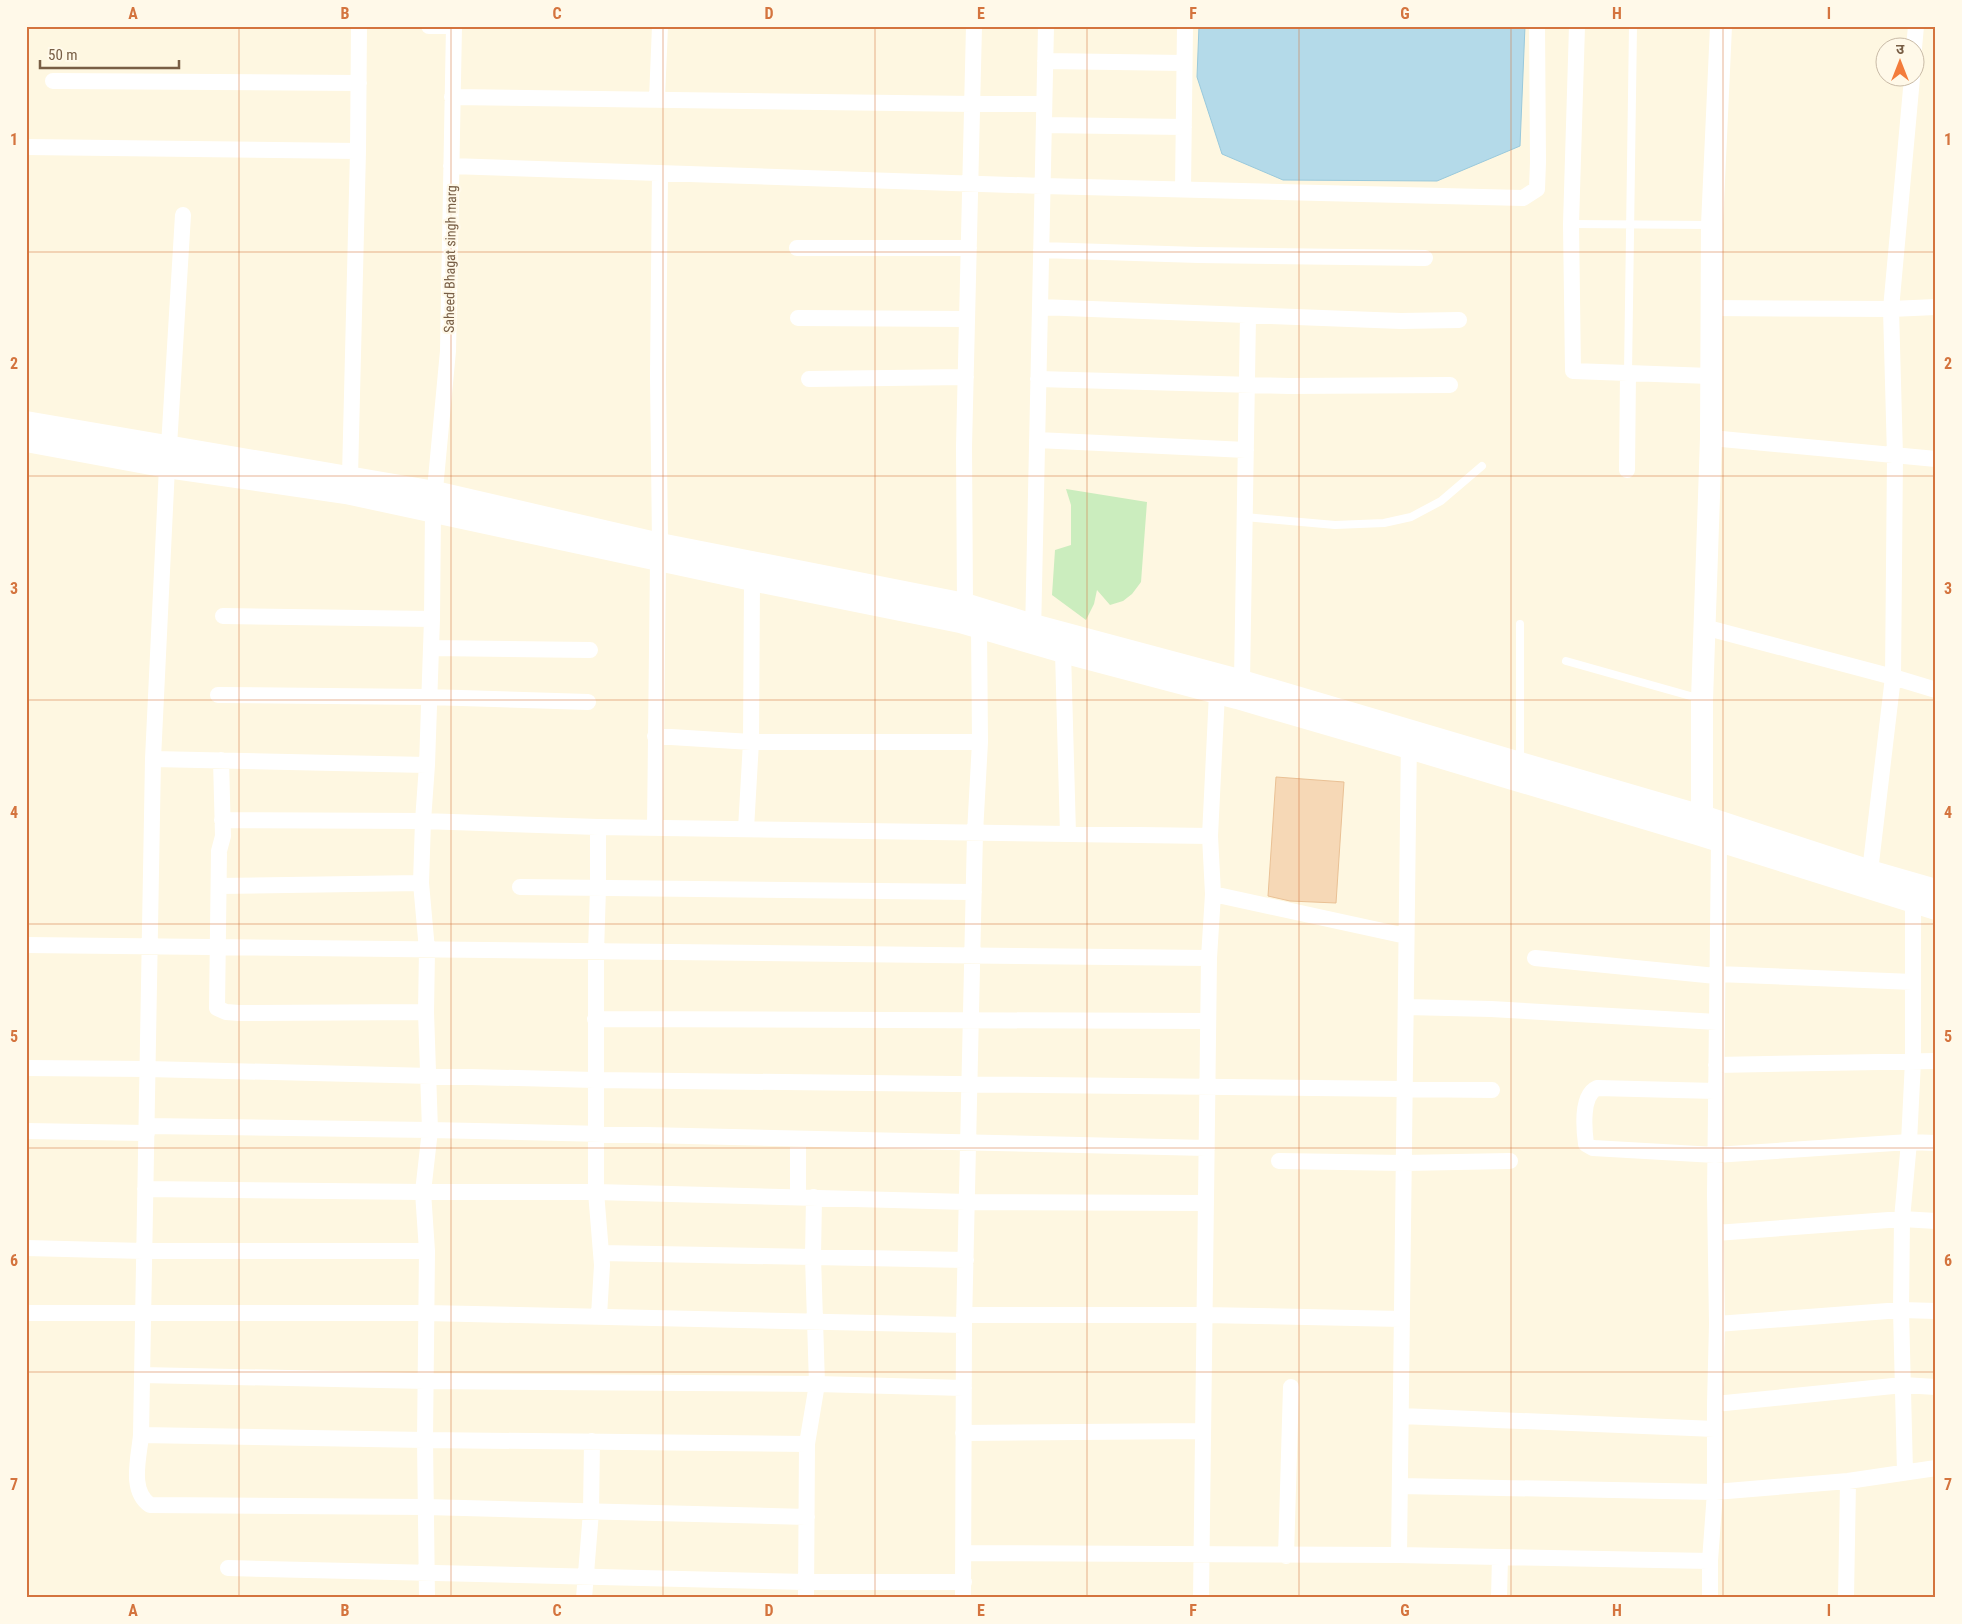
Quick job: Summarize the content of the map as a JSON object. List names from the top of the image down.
{
  "streets": {
    "street": ["Saheed Bhagat singh marg"]
  },
  "scale_bar": "50 m",
  "north": "top",
  "grid": {
    "columns": [
      "A",
      "B",
      "C",
      "D",
      "E",
      "F",
      "G",
      "H",
      "I"
    ],
    "rows": [
      "1",
      "2",
      "3",
      "4",
      "5",
      "6",
      "7"
    ]
  }
}
